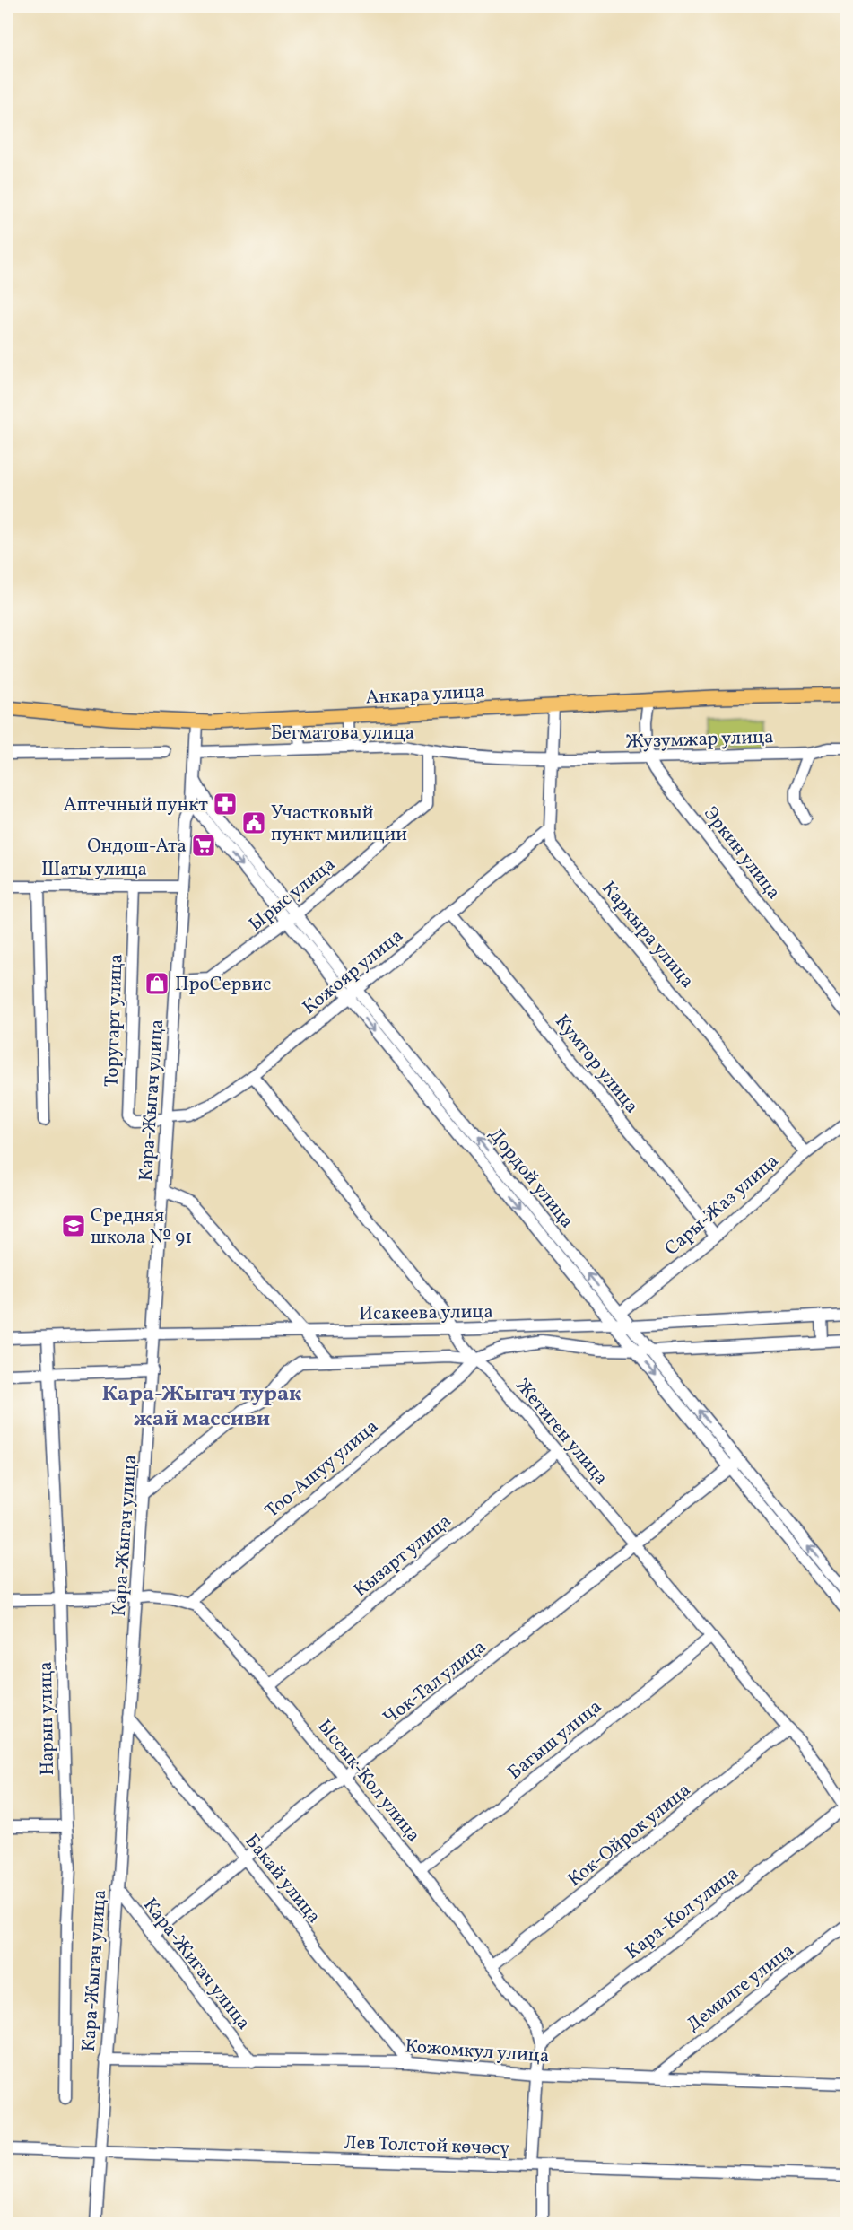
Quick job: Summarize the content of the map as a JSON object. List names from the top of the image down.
{
  "streets": {
    "main road": ["Анкара улица"],
    "street": [
      "Бегматова улица",
      "Жузумжар улица",
      "Эркин улица",
      "Шаты улица",
      "Ырыс улица",
      "Каркыра улица",
      "Кожояр улица",
      "Торугарт улица",
      "Кумтор улица",
      "Кара-Жыгач улица",
      "Дордой улица",
      "Сары-Жаз улица",
      "Исакеева улица",
      "Жетиген улица",
      "Тоо-Ашуу улица",
      "Кызарт улица",
      "Чок-Тал улица",
      "Нарын улица",
      "Багыш улица",
      "Ыссык-Кол улица",
      "Кок-Ойрок улица",
      "Бакай улица",
      "Кара-Кол улица",
      "Кара-Жигач улица",
      "Демилге улица",
      "Кожомкул улица",
      "Лев Толстой көчөсү"
    ]
  },
  "crossings": [
    ["Анкара улица", "Каркыра улица"],
    ["Анкара улица", "Кара-Жыгач улица"],
    ["Бегматова улица", "Жузумжар улица"],
    ["Бегматова улица", "Ырыс улица"],
    ["Бегматова улица", "Каркыра улица"],
    ["Бегматова улица", "Кара-Жыгач улица"],
    ["Жузумжар улица", "Эркин улица"],
    ["Жузумжар улица", "Каркыра улица"],
    ["Шаты улица", "Торугарт улица"],
    ["Шаты улица", "Кара-Жыгач улица"],
    ["Ырыс улица", "Кара-Жыгач улица"],
    ["Ырыс улица", "Дордой улица"],
    ["Каркыра улица", "Кожояр улица"],
    ["Каркыра улица", "Сары-Жаз улица"],
    ["Кожояр улица", "Торугарт улица"],
    ["Кожояр улица", "Кумтор улица"],
    ["Кожояр улица", "Кара-Жыгач улица"],
    ["Кожояр улица", "Дордой улица"],
    ["Кожояр улица", "Жетиген улица"],
    ["Торугарт улица", "Кара-Жыгач улица"],
    ["Кумтор улица", "Сары-Жаз улица"],
    ["Кара-Жыгач улица", "Дордой улица"],
    ["Кара-Жыгач улица", "Исакеева улица"],
    ["Кара-Жыгач улица", "Бакай улица"],
    ["Кара-Жыгач улица", "Кара-Жигач улица"],
    ["Кара-Жыгач улица", "Кожомкул улица"],
    ["Кара-Жыгач улица", "Лев Толстой көчөсү"],
    ["Дордой улица", "Сары-Жаз улица"],
    ["Дордой улица", "Исакеева улица"],
    ["Дордой улица", "Чок-Тал улица"],
    ["Исакеева улица", "Жетиген улица"],
    ["Исакеева улица", "Тоо-Ашуу улица"],
    ["Исакеева улица", "Нарын улица"],
    ["Жетиген улица", "Тоо-Ашуу улица"],
    ["Жетиген улица", "Кызарт улица"],
    ["Жетиген улица", "Чок-Тал улица"],
    ["Жетиген улица", "Багыш улица"],
    ["Жетиген улица", "Кок-Ойрок улица"],
    ["Жетиген улица", "Кара-Кол улица"],
    ["Тоо-Ашуу улица", "Ыссык-Кол улица"],
    ["Кызарт улица", "Ыссык-Кол улица"],
    ["Чок-Тал улица", "Ыссык-Кол улица"],
    ["Чок-Тал улица", "Бакай улица"],
    ["Чок-Тал улица", "Кара-Жигач улица"],
    ["Багыш улица", "Ыссык-Кол улица"],
    ["Ыссык-Кол улица", "Кок-Ойрок улица"],
    ["Ыссык-Кол улица", "Кара-Кол улица"],
    ["Ыссык-Кол улица", "Кожомкул улица"],
    ["Ыссык-Кол улица", "Лев Толстой көчөсү"],
    ["Бакай улица", "Кожомкул улица"],
    ["Кара-Жигач улица", "Кожомкул улица"],
    ["Демилге улица", "Кожомкул улица"]
  ],
  "districts": ["Кара-Жыгач турак жай массиви"],
  "places": {
    "pharmacy": ["Аптечный пункт"],
    "public building": ["Участковый пункт милиции"],
    "supermarket": ["Ондош-Ата"],
    "shop": ["ПроСервис"],
    "school or university": ["Средняя школа № 91"]
  }
}
